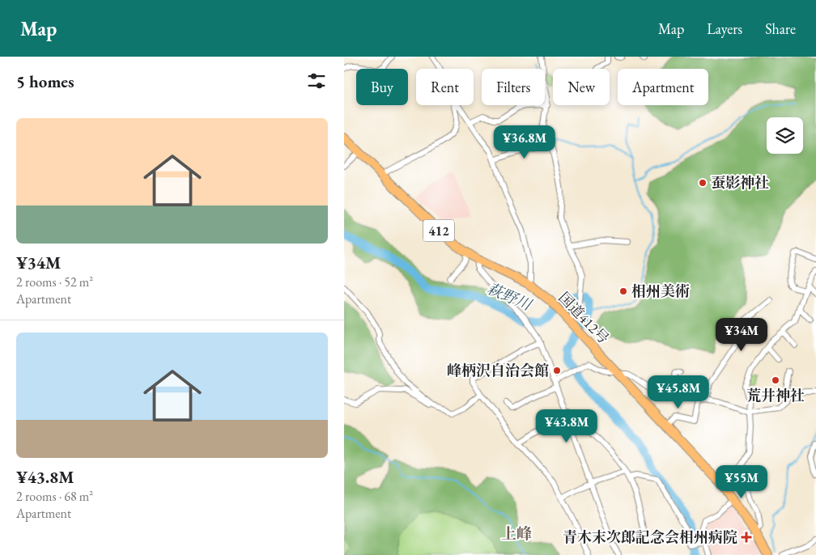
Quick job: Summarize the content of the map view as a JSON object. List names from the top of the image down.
{
  "streets": {
    "highway": ["412", "国道412号"]
  },
  "districts": ["上峰"],
  "water": ["萩野川"],
  "places": {
    "other": [
      "蚕影神社",
      "相州美術",
      "峰柄沢自治会館",
      "荒井神社"
    ],
    "health": ["青木末次郎記念会相州病院"]
  },
  "page": {
    "header": "Map",
    "nav": ["Map", "Layers", "Share"],
    "heading": "5 homes",
    "chip": [
      "Buy",
      "Rent",
      "Filters",
      "New",
      "Apartment"
    ],
    "list": [
      {
        "name": "¥34M",
        "note": "2 rooms · 52 m² · Apartment"
      },
      {
        "name": "¥43.8M",
        "note": "2 rooms · 68 m² · Apartment"
      }
    ],
    "price": [
      "¥36.8M",
      "¥34M",
      "¥45.8M",
      "¥43.8M",
      "¥55M"
    ]
  }
}
